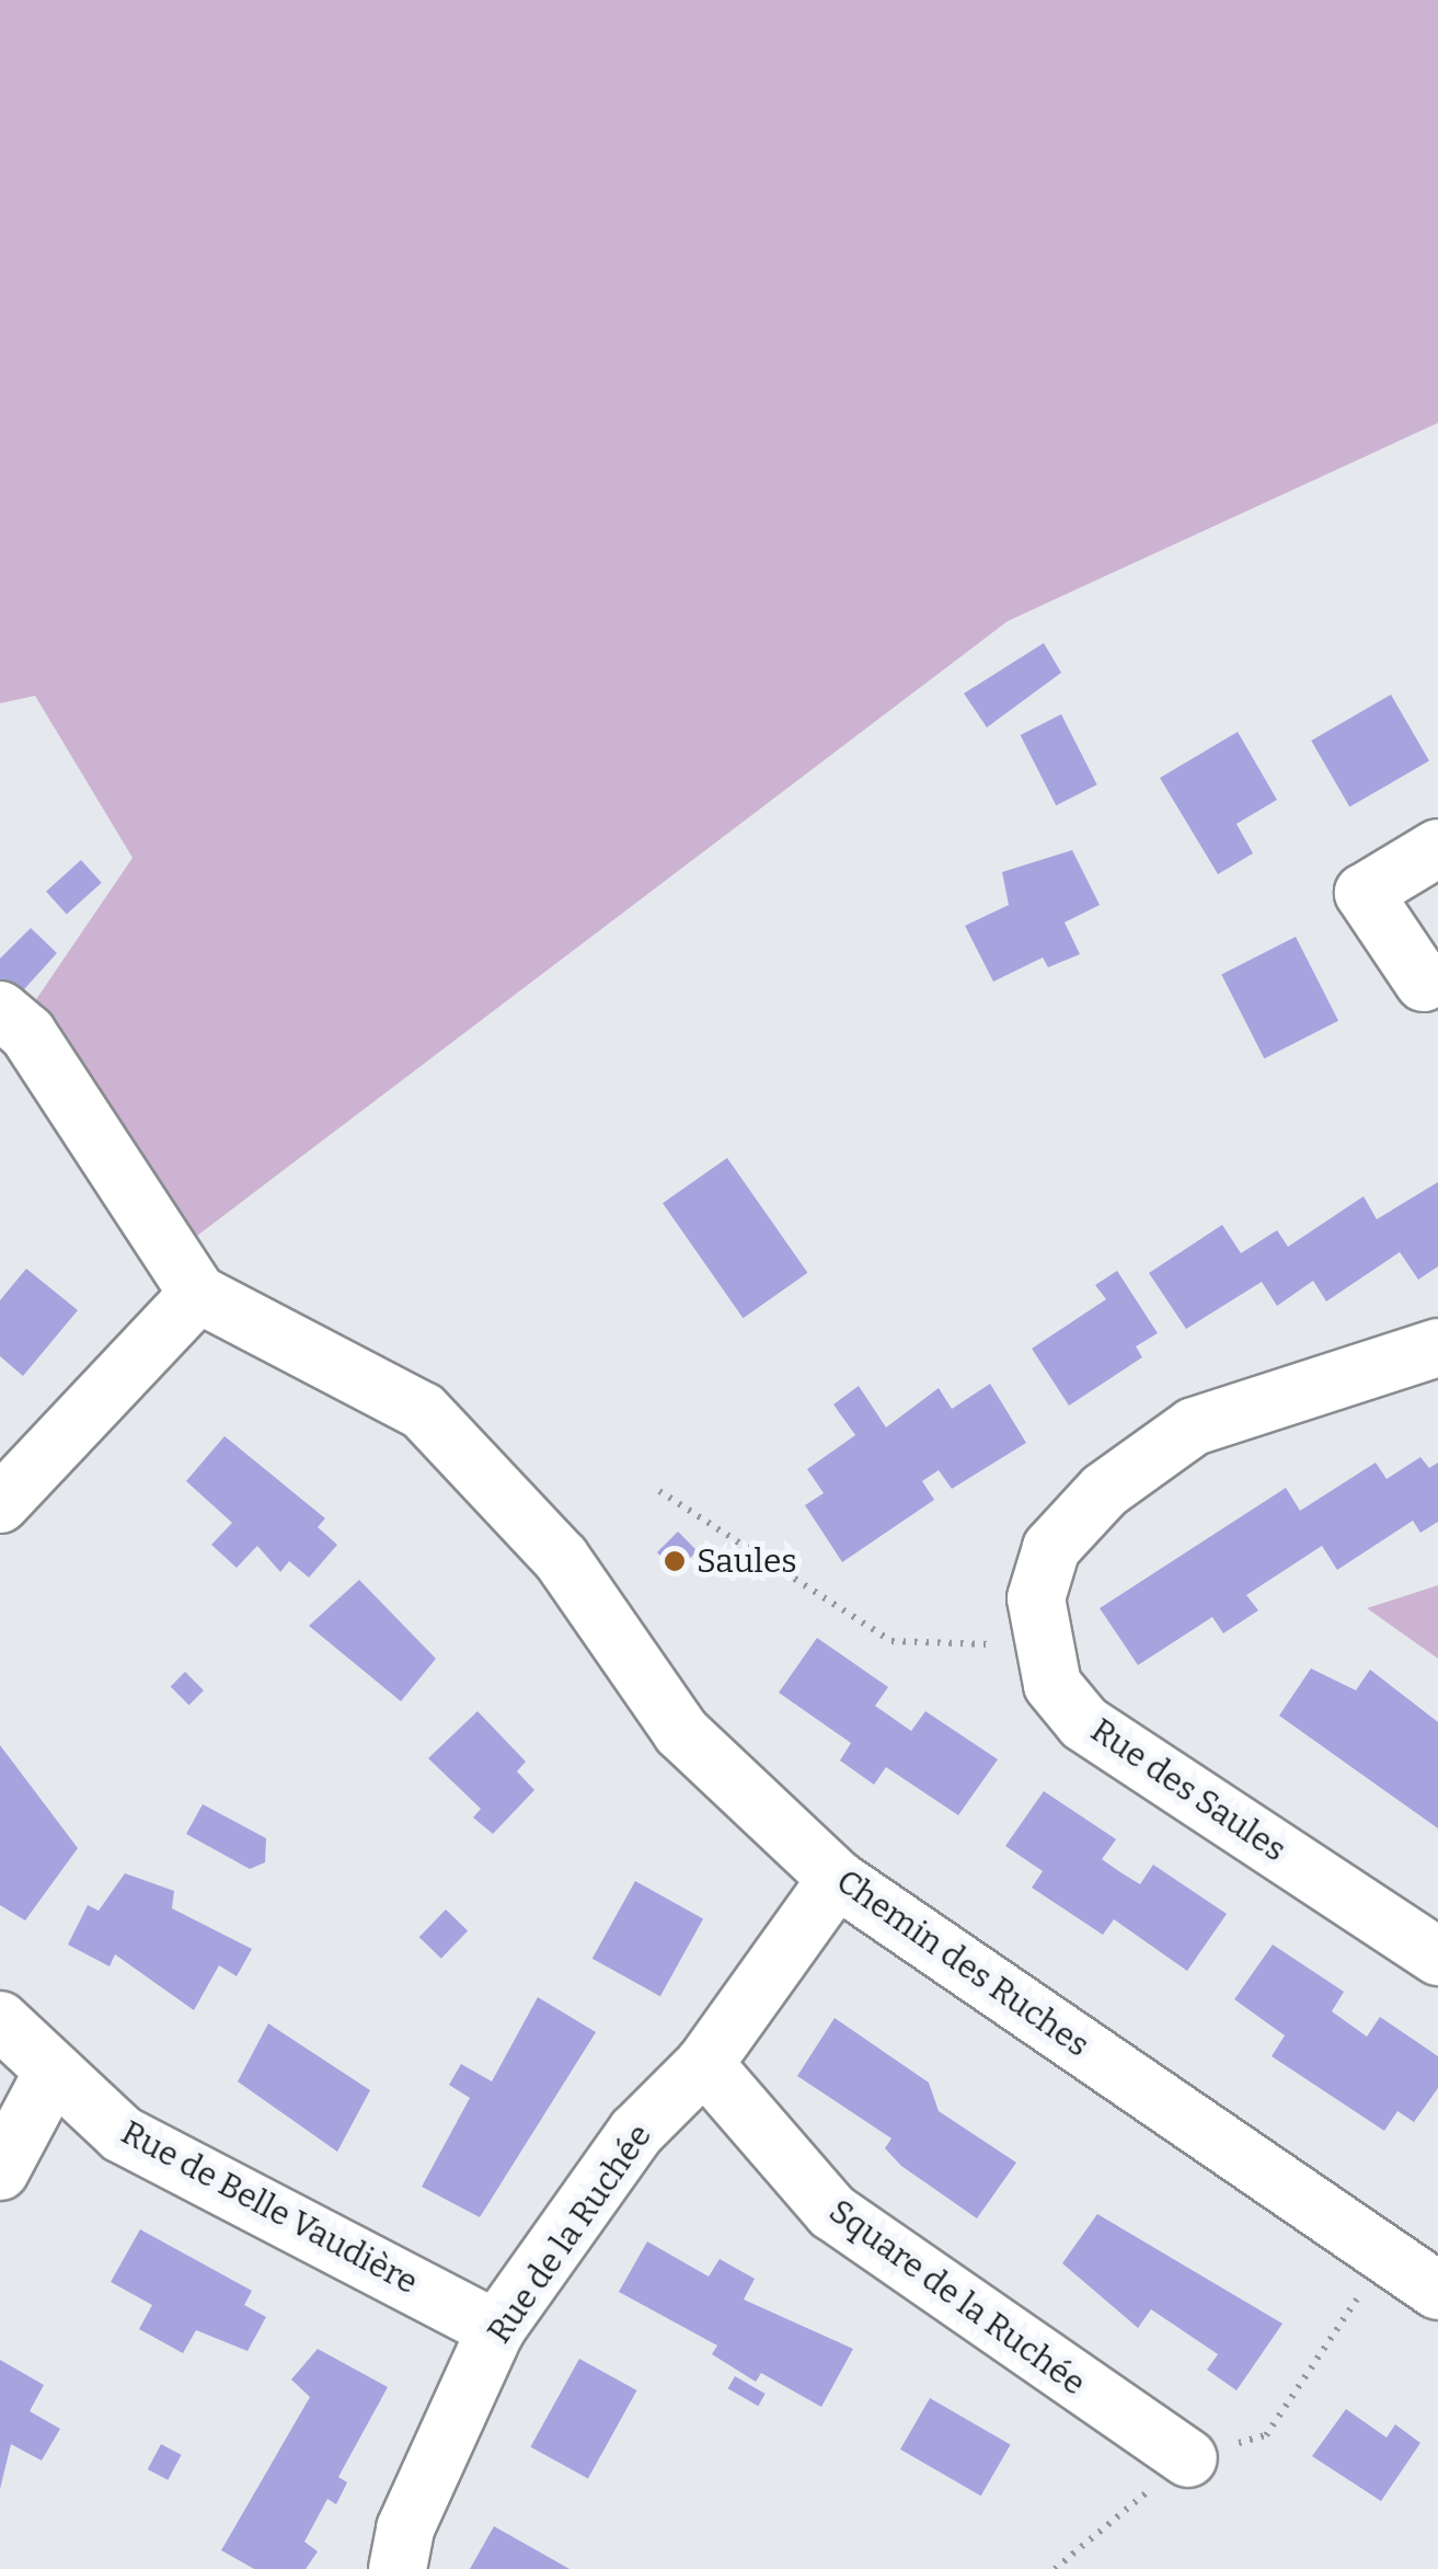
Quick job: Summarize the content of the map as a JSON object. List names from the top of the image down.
{
  "streets": {
    "street": [
      "Rue des Saules",
      "Chemin des Ruches",
      "Rue de Belle Vaudière",
      "Rue de la Ruchée",
      "Square de la Ruchée"
    ]
  },
  "crossings": [
    ["Chemin des Ruches", "Rue de la Ruchée"],
    ["Rue de Belle Vaudière", "Rue de la Ruchée"],
    ["Rue de la Ruchée", "Square de la Ruchée"]
  ],
  "places": ["Saules"]
}
